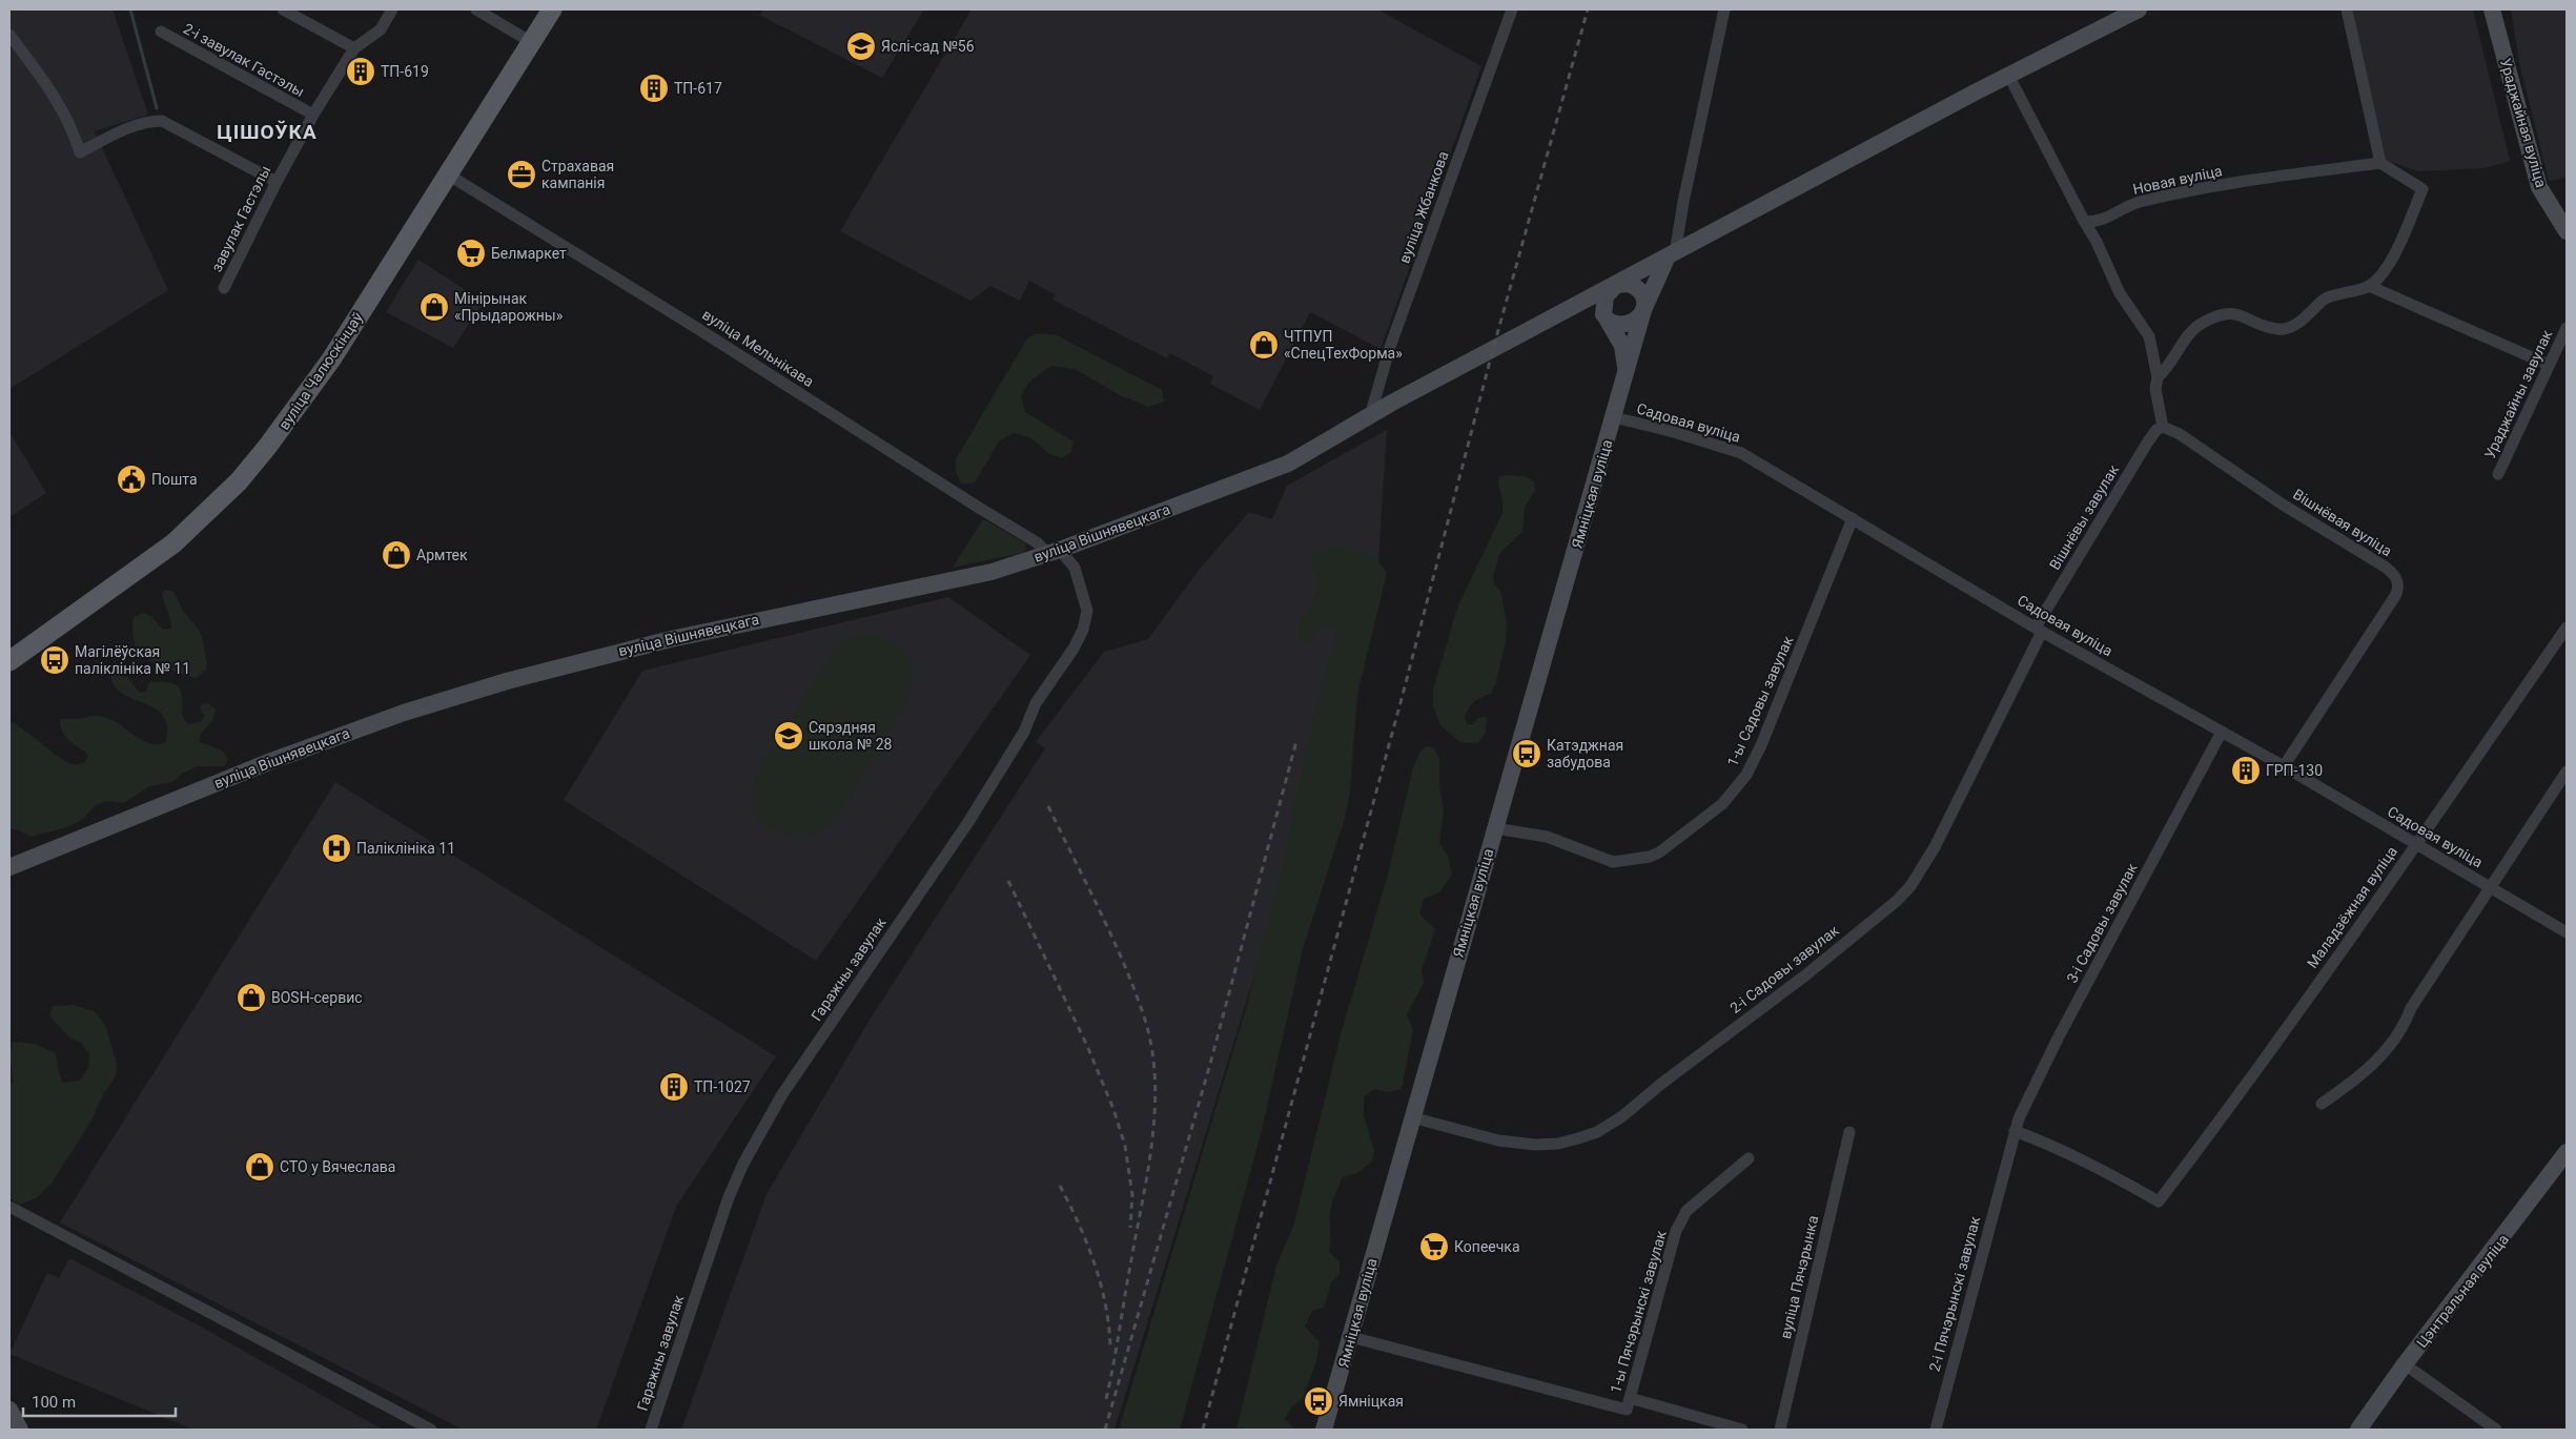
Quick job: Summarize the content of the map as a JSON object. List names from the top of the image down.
{
  "streets": {
    "main road": [
      "Ураджайная вуліца",
      "вуліца Чалюскінцаў",
      "Ямніцкая вуліца",
      "вуліца Вішнявецкага",
      "Цэнтральная вуліца"
    ],
    "street": [
      "2-і завулак Гастэлы",
      "Новая вуліца",
      "вуліца Жбанкова",
      "завулак Гастэлы",
      "вуліца Мельнікава",
      "Ураджайны завулак",
      "Садовая вуліца",
      "Вішнёвы завулак",
      "Вішнёвая вуліца",
      "1-ы Садовы завулак",
      "Маладзёжная вуліца",
      "3-і Садовы завулак",
      "Гаражны завулак",
      "2-і Садовы завулак",
      "вуліца Пячэрынка",
      "2-і Пячэрынскі завулак",
      "1-ы Пячэрынскі завулак"
    ]
  },
  "crossings": [
    ["2-і завулак Гастэлы", "завулак Гастэлы"],
    ["вуліца Жбанкова", "вуліца Вішнявецкага"],
    ["вуліца Мельнікава", "вуліца Чалюскінцаў"],
    ["вуліца Мельнікава", "вуліца Вішнявецкага"],
    ["вуліца Мельнікава", "Гаражны завулак"],
    ["Садовая вуліца", "Ямніцкая вуліца"],
    ["Садовая вуліца", "Вішнёвы завулак"],
    ["Садовая вуліца", "Вішнёвая вуліца"],
    ["Садовая вуліца", "1-ы Садовы завулак"],
    ["Садовая вуліца", "Маладзёжная вуліца"],
    ["Садовая вуліца", "3-і Садовы завулак"],
    ["Садовая вуліца", "2-і Садовы завулак"],
    ["Ямніцкая вуліца", "вуліца Вішнявецкага"],
    ["Ямніцкая вуліца", "1-ы Садовы завулак"],
    ["Ямніцкая вуліца", "2-і Садовы завулак"],
    ["Вішнёвы завулак", "Вішнёвая вуліца"],
    ["Вішнёвы завулак", "2-і Садовы завулак"],
    ["вуліца Вішнявецкага", "Гаражны завулак"],
    ["Маладзёжная вуліца", "3-і Садовы завулак"],
    ["3-і Садовы завулак", "2-і Пячэрынскі завулак"]
  ],
  "districts": ["ЦІШОЎКА"],
  "places": {
    "school or university": ["Яслі-сад №56", "Сярэдняя школа № 28"],
    "building": [
      "ТП-619",
      "ТП-617",
      "ГРП-130",
      "ТП-1027"
    ],
    "office": ["Страхавая кампанія"],
    "supermarket": ["Белмаркет", "Копеечка"],
    "shop": [
      "Мінірынак «Прыдарожны»",
      "ЧТПУП «СпецТехФорма»",
      "Армтек",
      "BOSH-сервис",
      "СТО у Вячеслава"
    ],
    "public building": ["Пошта"],
    "bus stop": ["Магілёўская паліклініка № 11", "Катэджная забудова", "Ямніцкая"],
    "hospital": ["Паліклініка 11"]
  },
  "scale_bar": "100 m"
}
